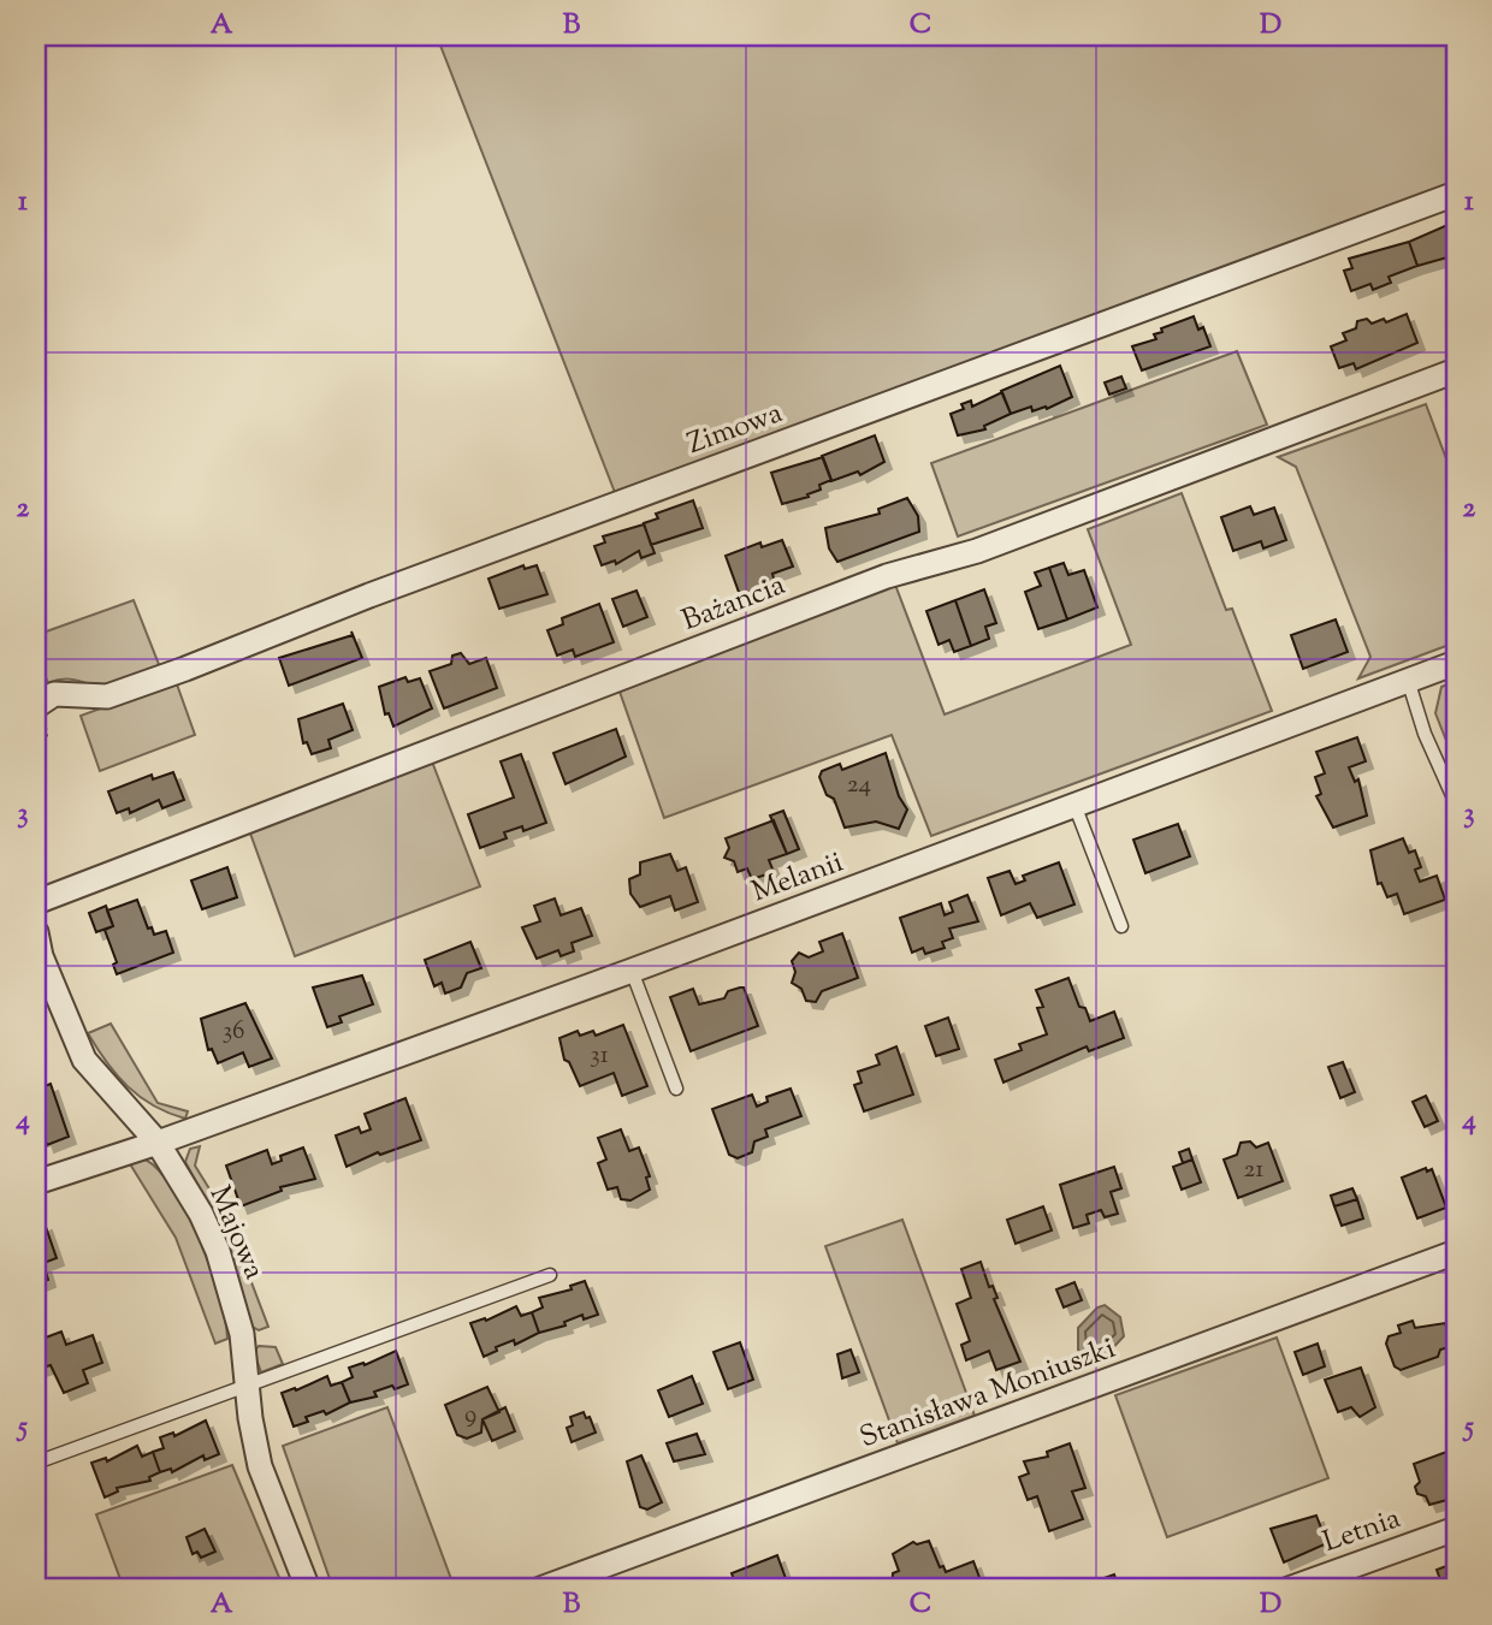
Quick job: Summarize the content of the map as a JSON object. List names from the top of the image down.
{
  "streets": {
    "street": [
      "Zimowa",
      "Bażancia",
      "Melanii",
      "Majowa",
      "Stanisława Moniuszki",
      "Letnia"
    ]
  },
  "crossings": [
    ["Melanii", "Majowa"]
  ],
  "house_numbers": [
    "24",
    "36",
    "31",
    "21",
    "9"
  ],
  "grid": {
    "columns": [
      "A",
      "B",
      "C",
      "D"
    ],
    "rows": [
      "1",
      "2",
      "3",
      "4",
      "5"
    ]
  }
}
